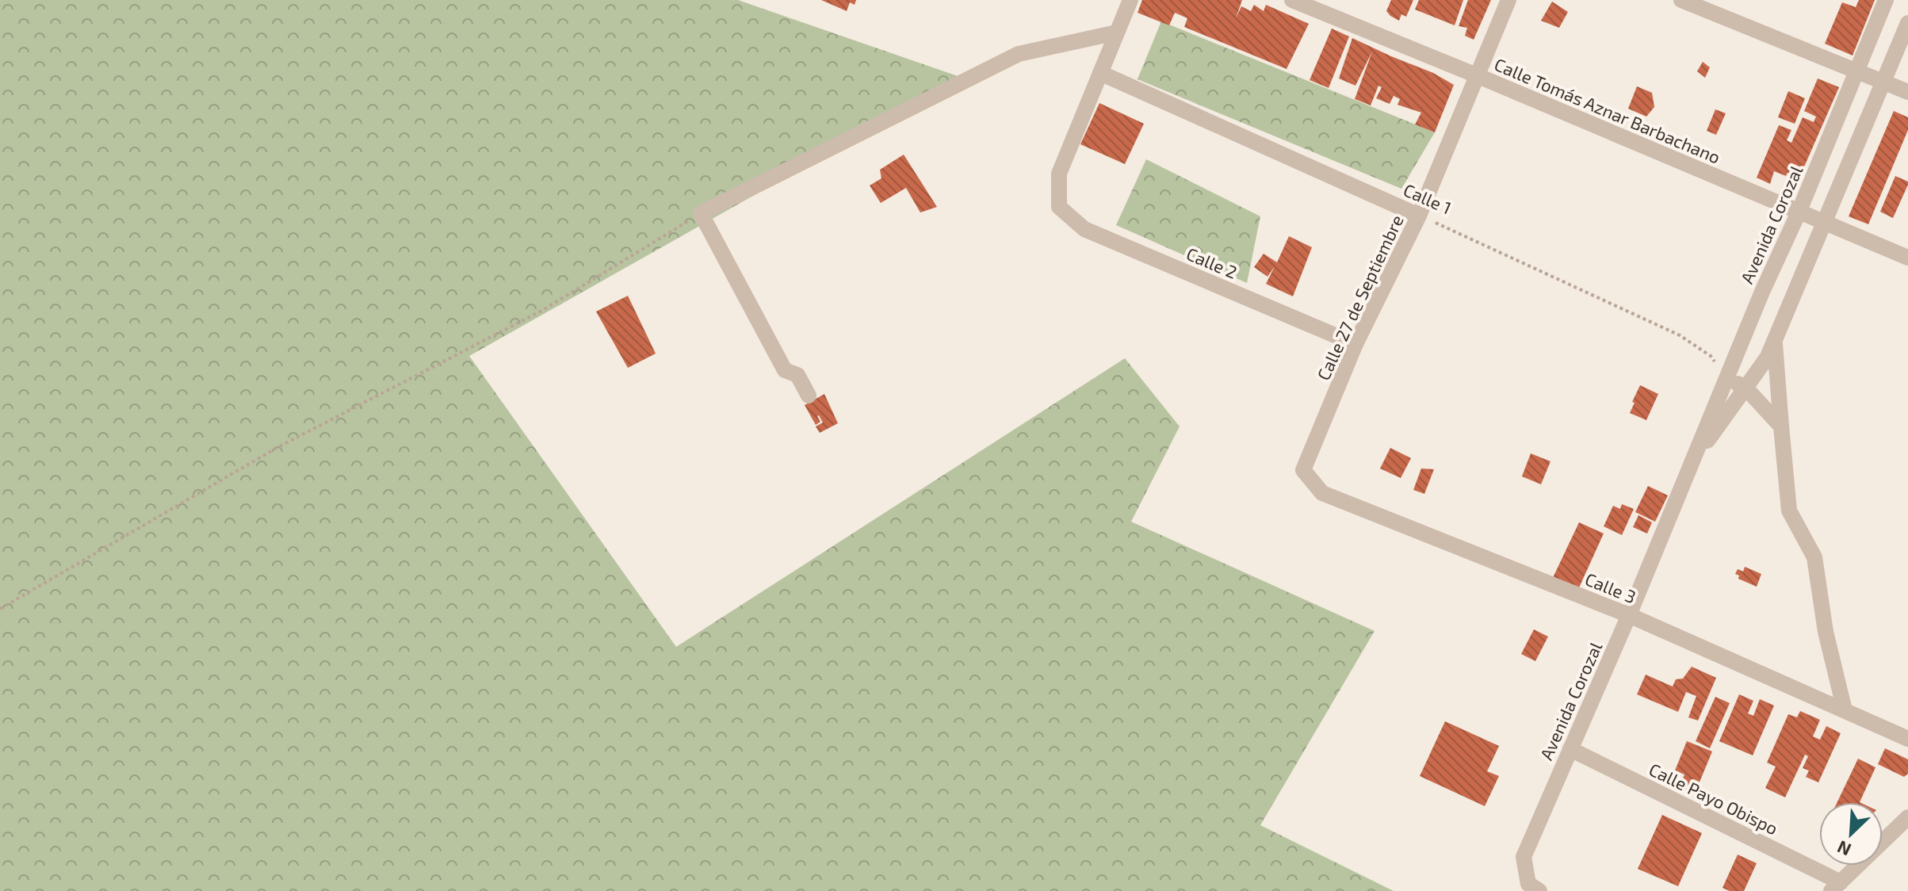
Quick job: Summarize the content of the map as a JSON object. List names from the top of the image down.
{
  "streets": {
    "street": [
      "Calle Tomás Aznar Barbachano",
      "Calle 1",
      "Avenida Corozal",
      "Calle 2",
      "Calle 27 de Septiembre",
      "Calle 3",
      "Calle Payo Obispo"
    ]
  },
  "crossings": [
    ["Calle Tomás Aznar Barbachano", "Avenida Corozal"],
    ["Calle Tomás Aznar Barbachano", "Calle 27 de Septiembre"],
    ["Calle 1", "Avenida Corozal"],
    ["Calle 1", "Calle 2"],
    ["Calle 1", "Calle 27 de Septiembre"],
    ["Avenida Corozal", "Calle 3"],
    ["Avenida Corozal", "Calle Payo Obispo"],
    ["Calle 2", "Calle 27 de Septiembre"],
    ["Calle 27 de Septiembre", "Calle 3"]
  ],
  "north": "bottom left"
}
